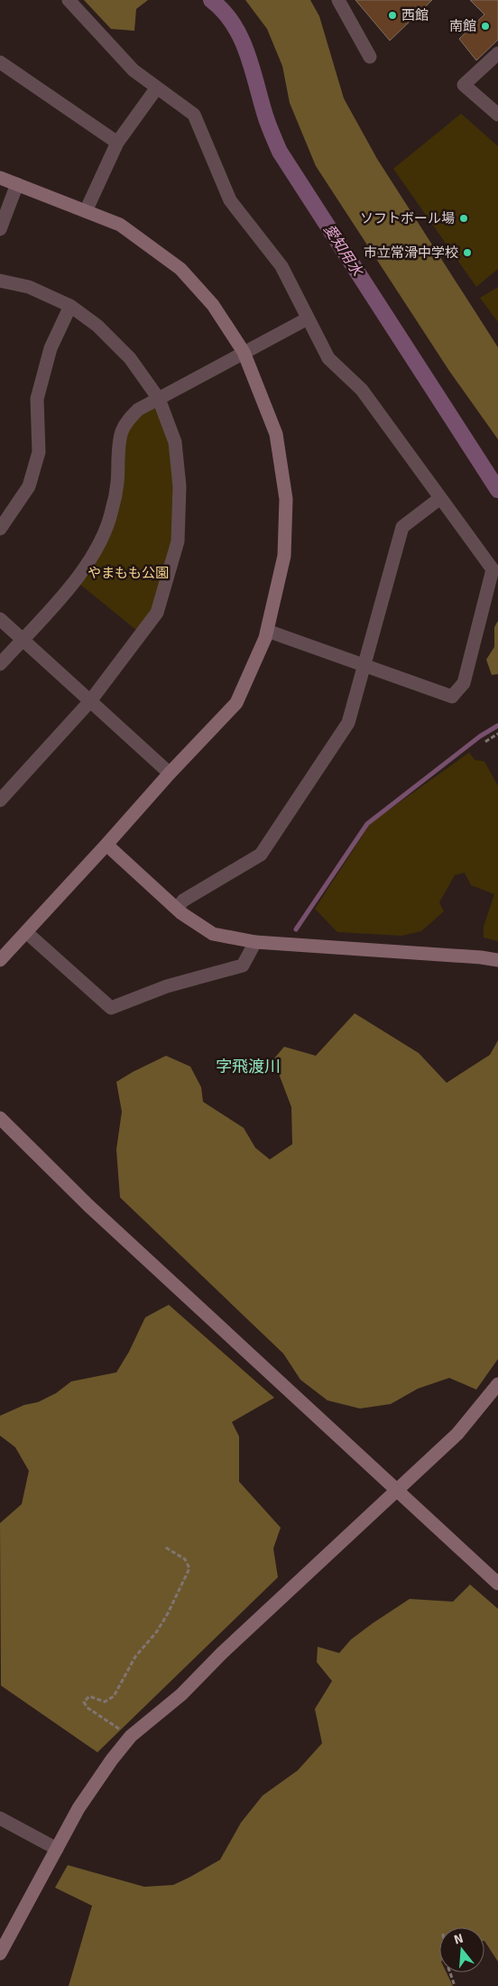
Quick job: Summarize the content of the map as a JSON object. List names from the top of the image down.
{
  "districts": ["字飛渡川"],
  "water": ["愛知用水"],
  "parks": ["やまもも公園"],
  "places": [
    "西館",
    "南館",
    "ソフトボール場",
    "市立常滑中学校"
  ],
  "north": "top"
}
